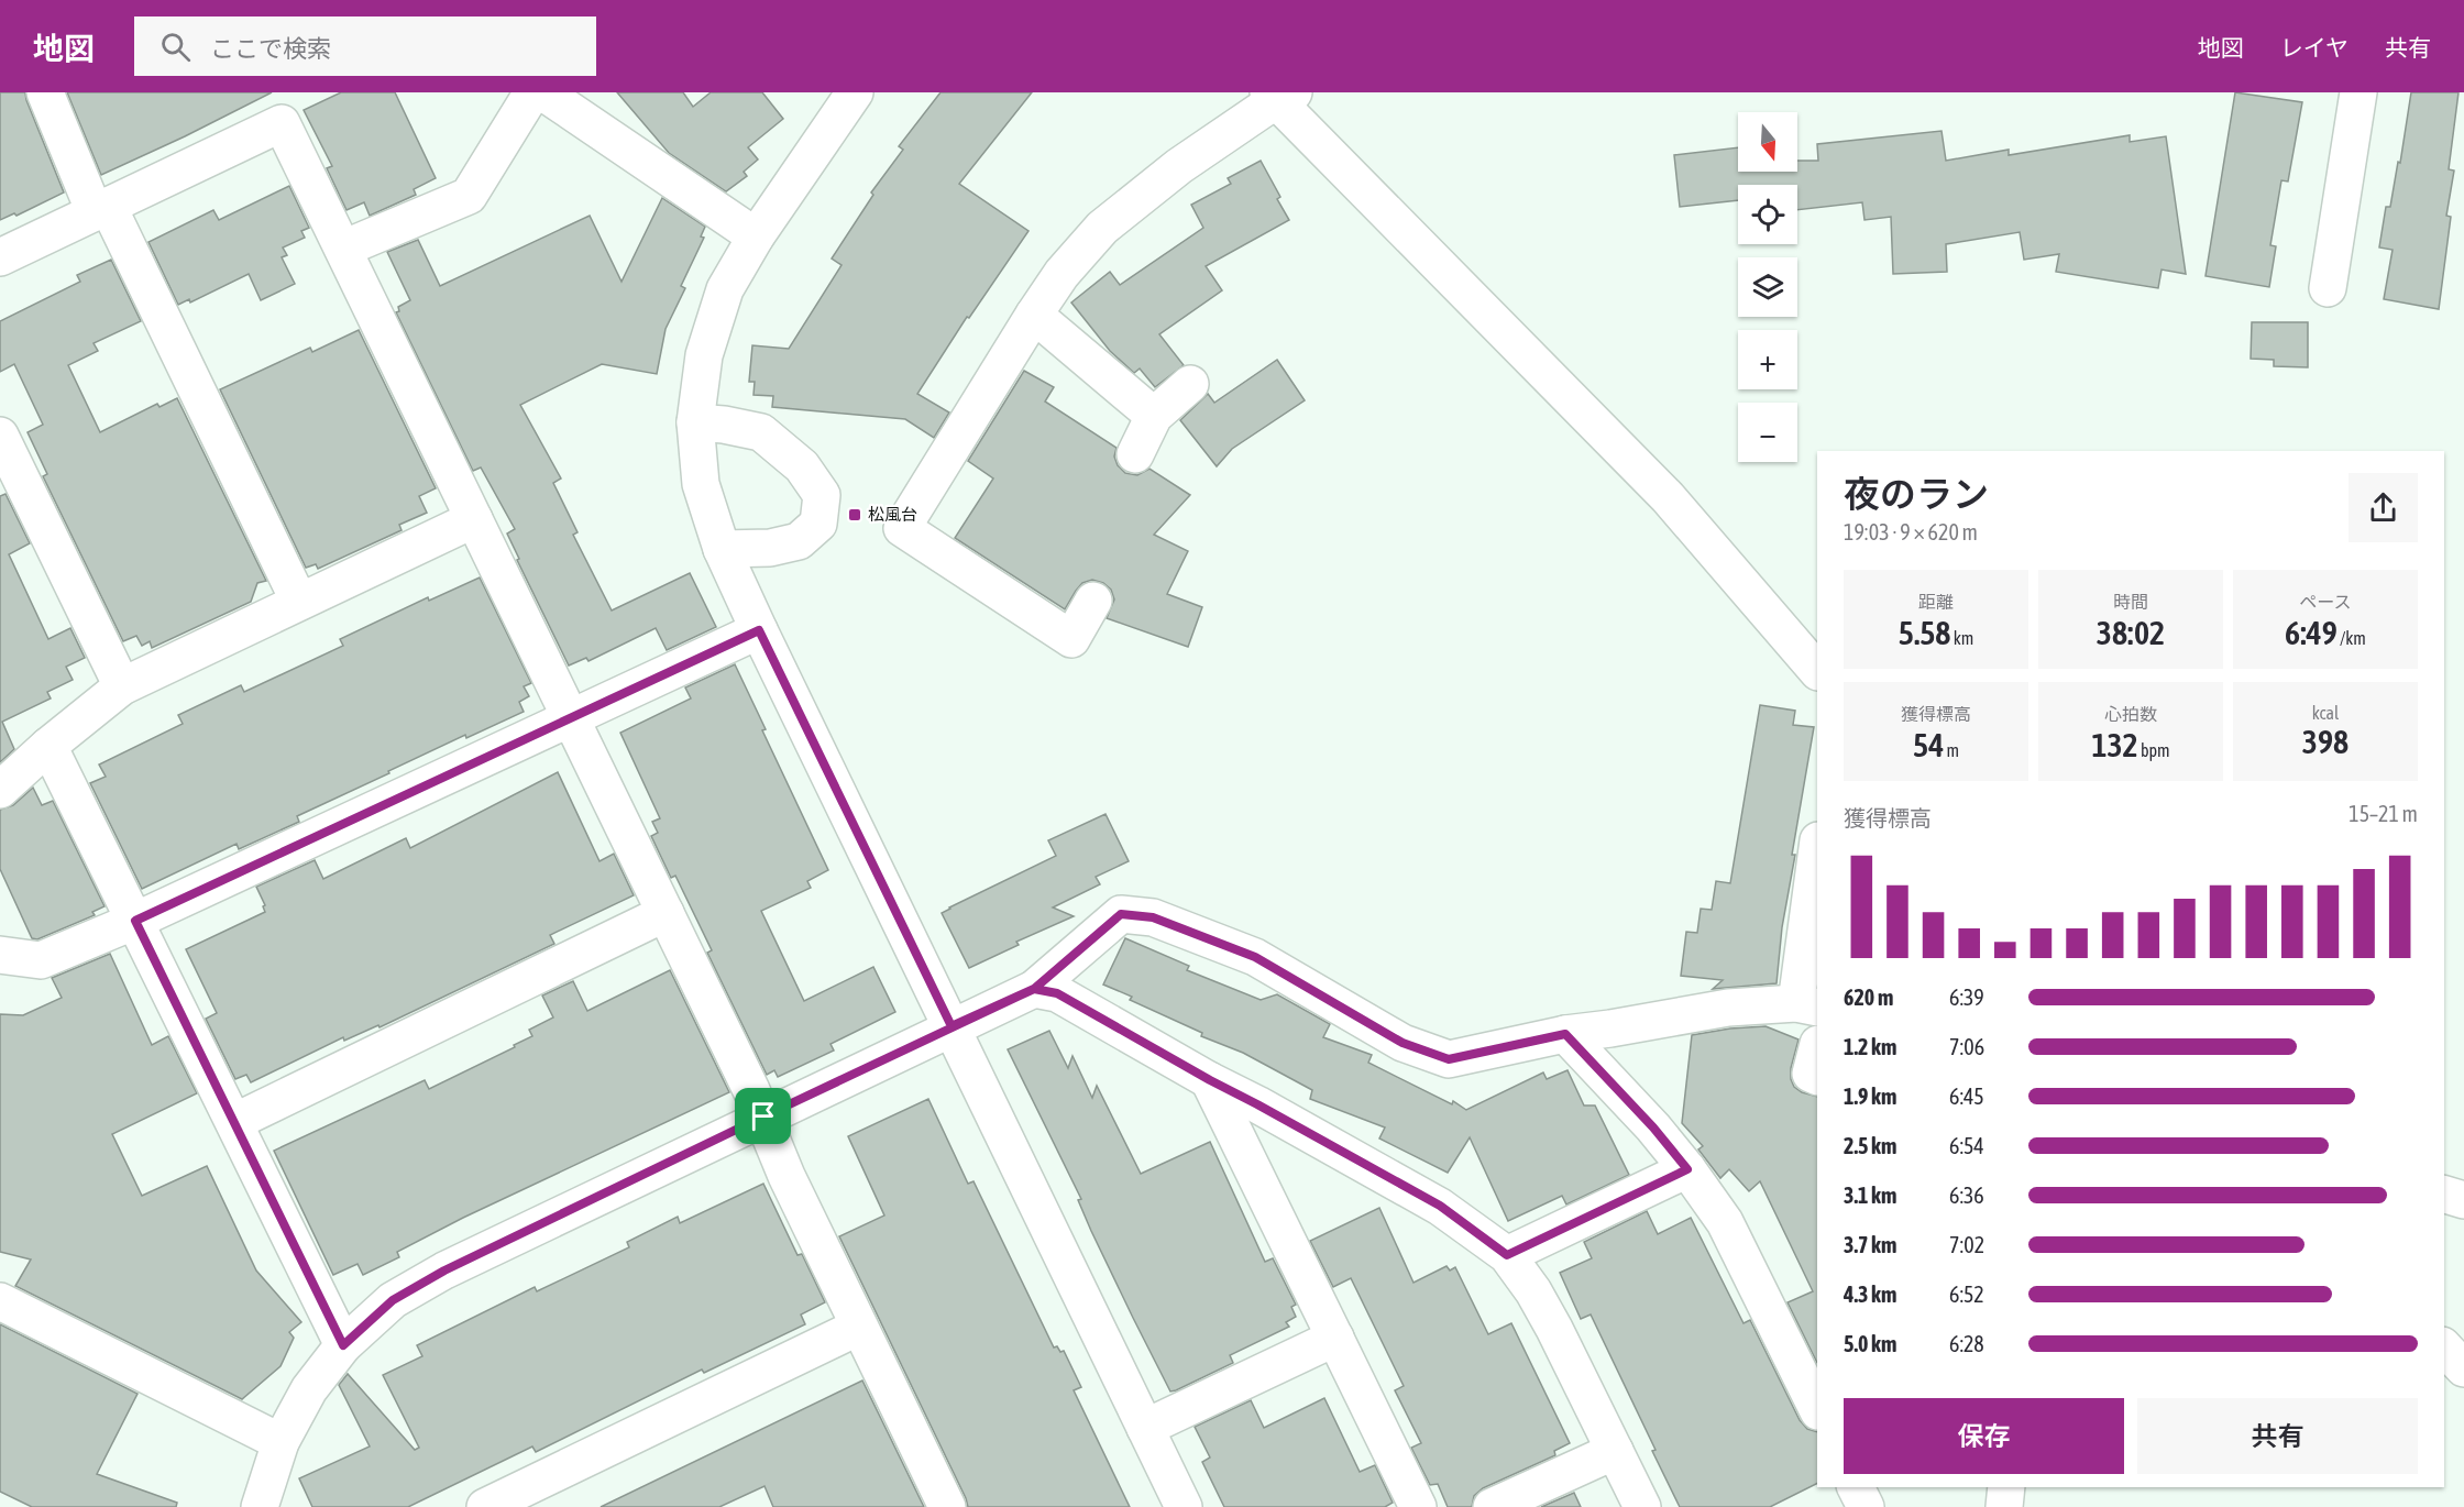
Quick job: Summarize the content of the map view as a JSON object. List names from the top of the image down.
{
  "places": {
    "transit": ["松風台"]
  },
  "north": "bottom",
  "page": {
    "header": "地図",
    "search": "ここで検索",
    "nav": ["地図", "レイヤ", "共有"],
    "map_buttons": ["+", "−"],
    "heading": ["夜のラン", "19:03 · 9 × 620 m"],
    "stats": [
      ["距離", "5.58 km"],
      ["時間", "38:02"],
      ["ペース", "6:49 /km"],
      ["獲得標高", "54 m"],
      ["心拍数", "132 bpm"],
      ["kcal", "398"]
    ],
    "chart": ["獲得標高", "15–21 m"],
    "list": [
      {
        "name": "620 m",
        "note": "6:39"
      },
      {
        "name": "1.2 km",
        "note": "7:06"
      },
      {
        "name": "1.9 km",
        "note": "6:45"
      },
      {
        "name": "2.5 km",
        "note": "6:54"
      },
      {
        "name": "3.1 km",
        "note": "6:36"
      },
      {
        "name": "3.7 km",
        "note": "7:02"
      },
      {
        "name": "4.3 km",
        "note": "6:52"
      },
      {
        "name": "5.0 km",
        "note": "6:28"
      }
    ],
    "buttons": ["保存", "共有"]
  }
}
